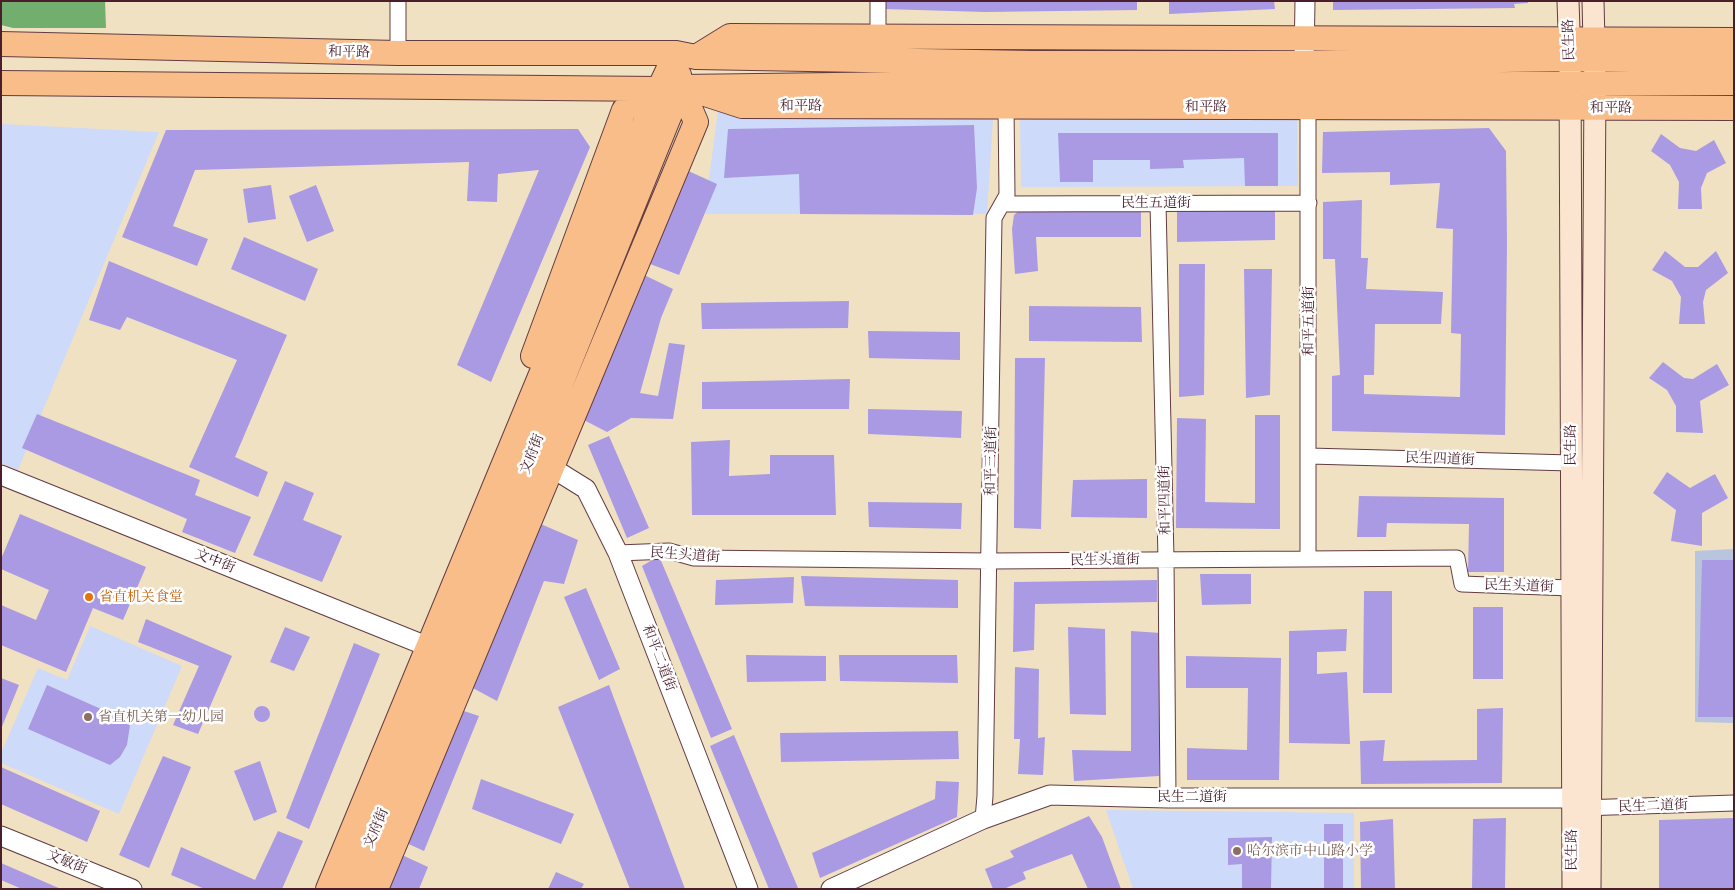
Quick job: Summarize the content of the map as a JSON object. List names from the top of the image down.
{
  "streets": {
    "main road": ["民生路", "和平路", "文府街"],
    "street": [
      "民生五道街",
      "和平五道街",
      "民生四道街",
      "和平三道街",
      "和平四道街",
      "民生头道街",
      "文中街",
      "和平二道街",
      "民生二道街",
      "文敏街"
    ]
  },
  "crossings": [
    ["民生路", "和平路"],
    ["民生路", "民生四道街"],
    ["民生路", "民生头道街"],
    ["民生路", "民生二道街"],
    ["和平路", "和平五道街"],
    ["和平路", "文府街"],
    ["和平路", "和平三道街"],
    ["民生五道街", "和平五道街"],
    ["民生五道街", "和平三道街"],
    ["民生五道街", "和平四道街"],
    ["和平五道街", "民生四道街"],
    ["和平五道街", "民生头道街"],
    ["文府街", "文中街"],
    ["文府街", "和平二道街"],
    ["和平三道街", "民生头道街"],
    ["和平三道街", "民生二道街"],
    ["和平四道街", "民生头道街"],
    ["和平四道街", "民生二道街"],
    ["民生头道街", "和平二道街"]
  ],
  "places": ["省直机关食堂", "省直机关第一幼儿园", "哈尔滨市中山路小学"]
}
